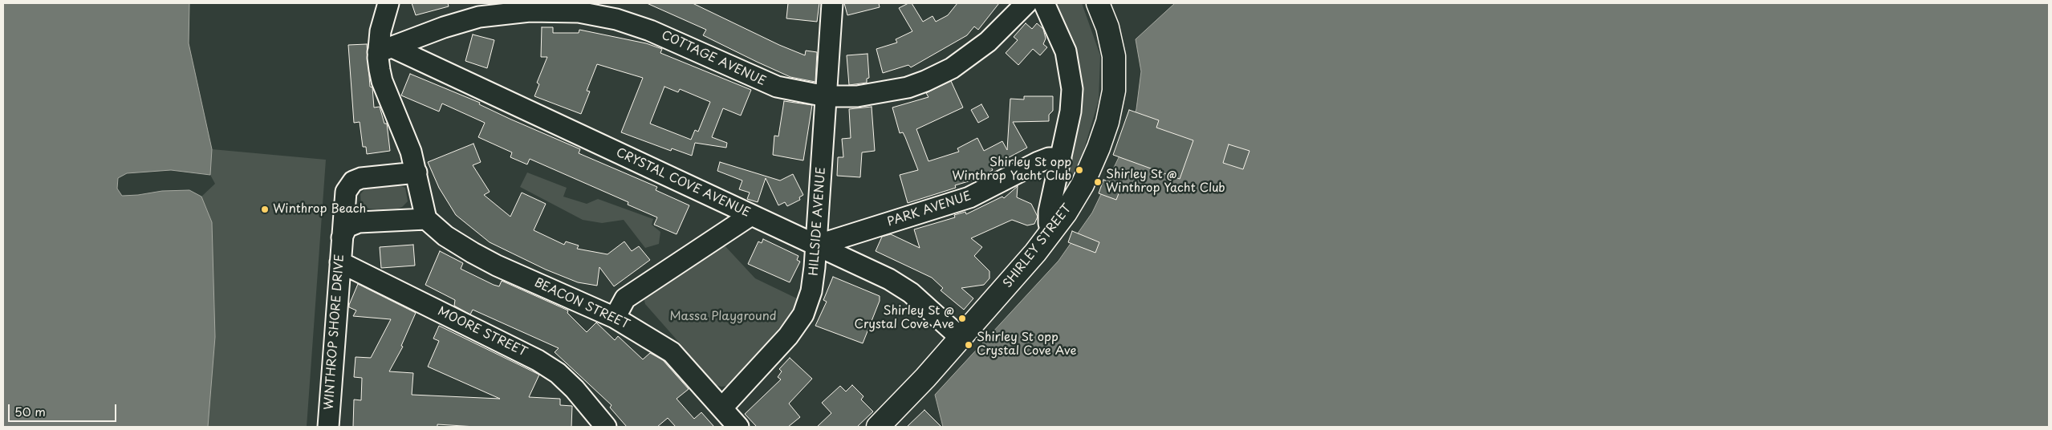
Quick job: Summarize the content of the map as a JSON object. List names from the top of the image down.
{
  "streets": {
    "main road": ["SHIRLEY STREET"],
    "street": [
      "COTTAGE AVENUE",
      "CRYSTAL COVE AVENUE",
      "PARK AVENUE",
      "HILLSIDE AVENUE",
      "BEACON STREET",
      "WINTHROP SHORE DRIVE",
      "MOORE STREET"
    ]
  },
  "crossings": [
    ["COTTAGE AVENUE", "CRYSTAL COVE AVENUE"],
    ["COTTAGE AVENUE", "HILLSIDE AVENUE"],
    ["CRYSTAL COVE AVENUE", "PARK AVENUE"],
    ["CRYSTAL COVE AVENUE", "HILLSIDE AVENUE"],
    ["CRYSTAL COVE AVENUE", "SHIRLEY STREET"],
    ["PARK AVENUE", "HILLSIDE AVENUE"],
    ["HILLSIDE AVENUE", "BEACON STREET"],
    ["BEACON STREET", "WINTHROP SHORE DRIVE"],
    ["WINTHROP SHORE DRIVE", "MOORE STREET"]
  ],
  "parks": ["Massa Playground"],
  "places": [
    "Shirley St opp Winthrop Yacht Club",
    "Shirley St @ Winthrop Yacht Club",
    "Winthrop Beach",
    "Shirley St @ Crystal Cove Ave",
    "Shirley St opp Crystal Cove Ave"
  ],
  "scale_bar": "50 m"
}
